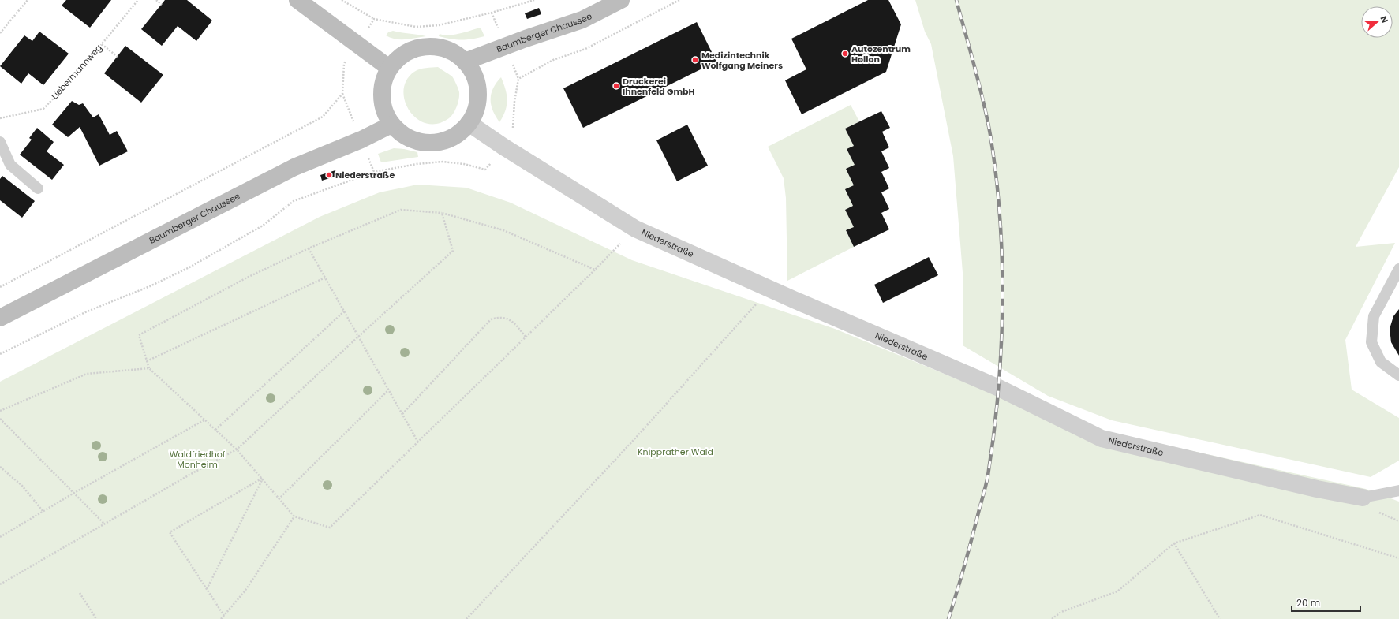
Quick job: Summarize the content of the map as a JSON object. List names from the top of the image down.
{
  "streets": {
    "street": ["Baumberger Chaussee", "Niederstraße"],
    "path": ["Liebermannweg"]
  },
  "crossings": [
    ["Baumberger Chaussee", "Niederstraße"]
  ],
  "parks": ["Knipprather Wald", "Waldfriedhof Monheim"],
  "places": [
    "Autozentrum Hollon",
    "Medizintechnik Wolfgang Meiners",
    "Druckerei Ihnenfeld GmbH",
    "Niederstraße"
  ],
  "scale_bar": "20 m",
  "north": "right"
}
